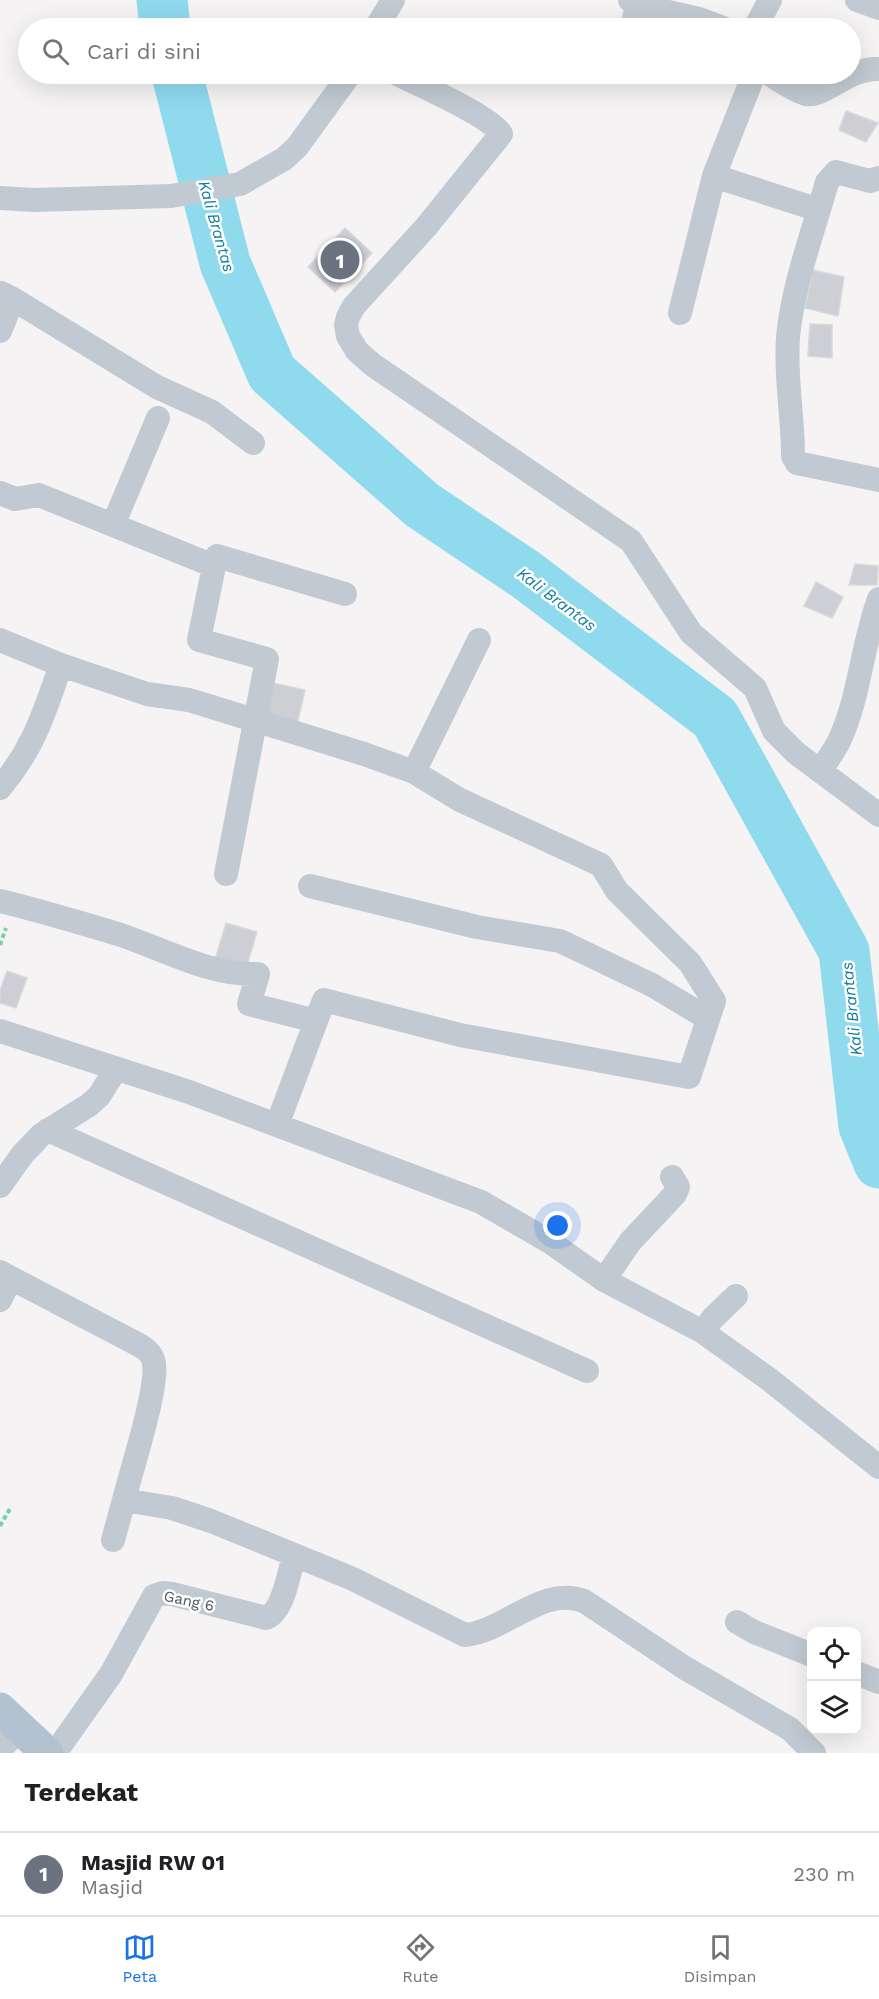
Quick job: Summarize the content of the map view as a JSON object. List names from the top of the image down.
{
  "streets": {
    "street": ["Gang 6"]
  },
  "water": ["Kali Brantas"],
  "page": {
    "search": "Cari di sini",
    "pins": "1",
    "heading": "Terdekat",
    "list": [
      {
        "mark": "1",
        "name": "Masjid RW 01",
        "note": "Masjid",
        "value": "230 m"
      }
    ],
    "nav": ["Peta", "Rute", "Disimpan"]
  }
}
